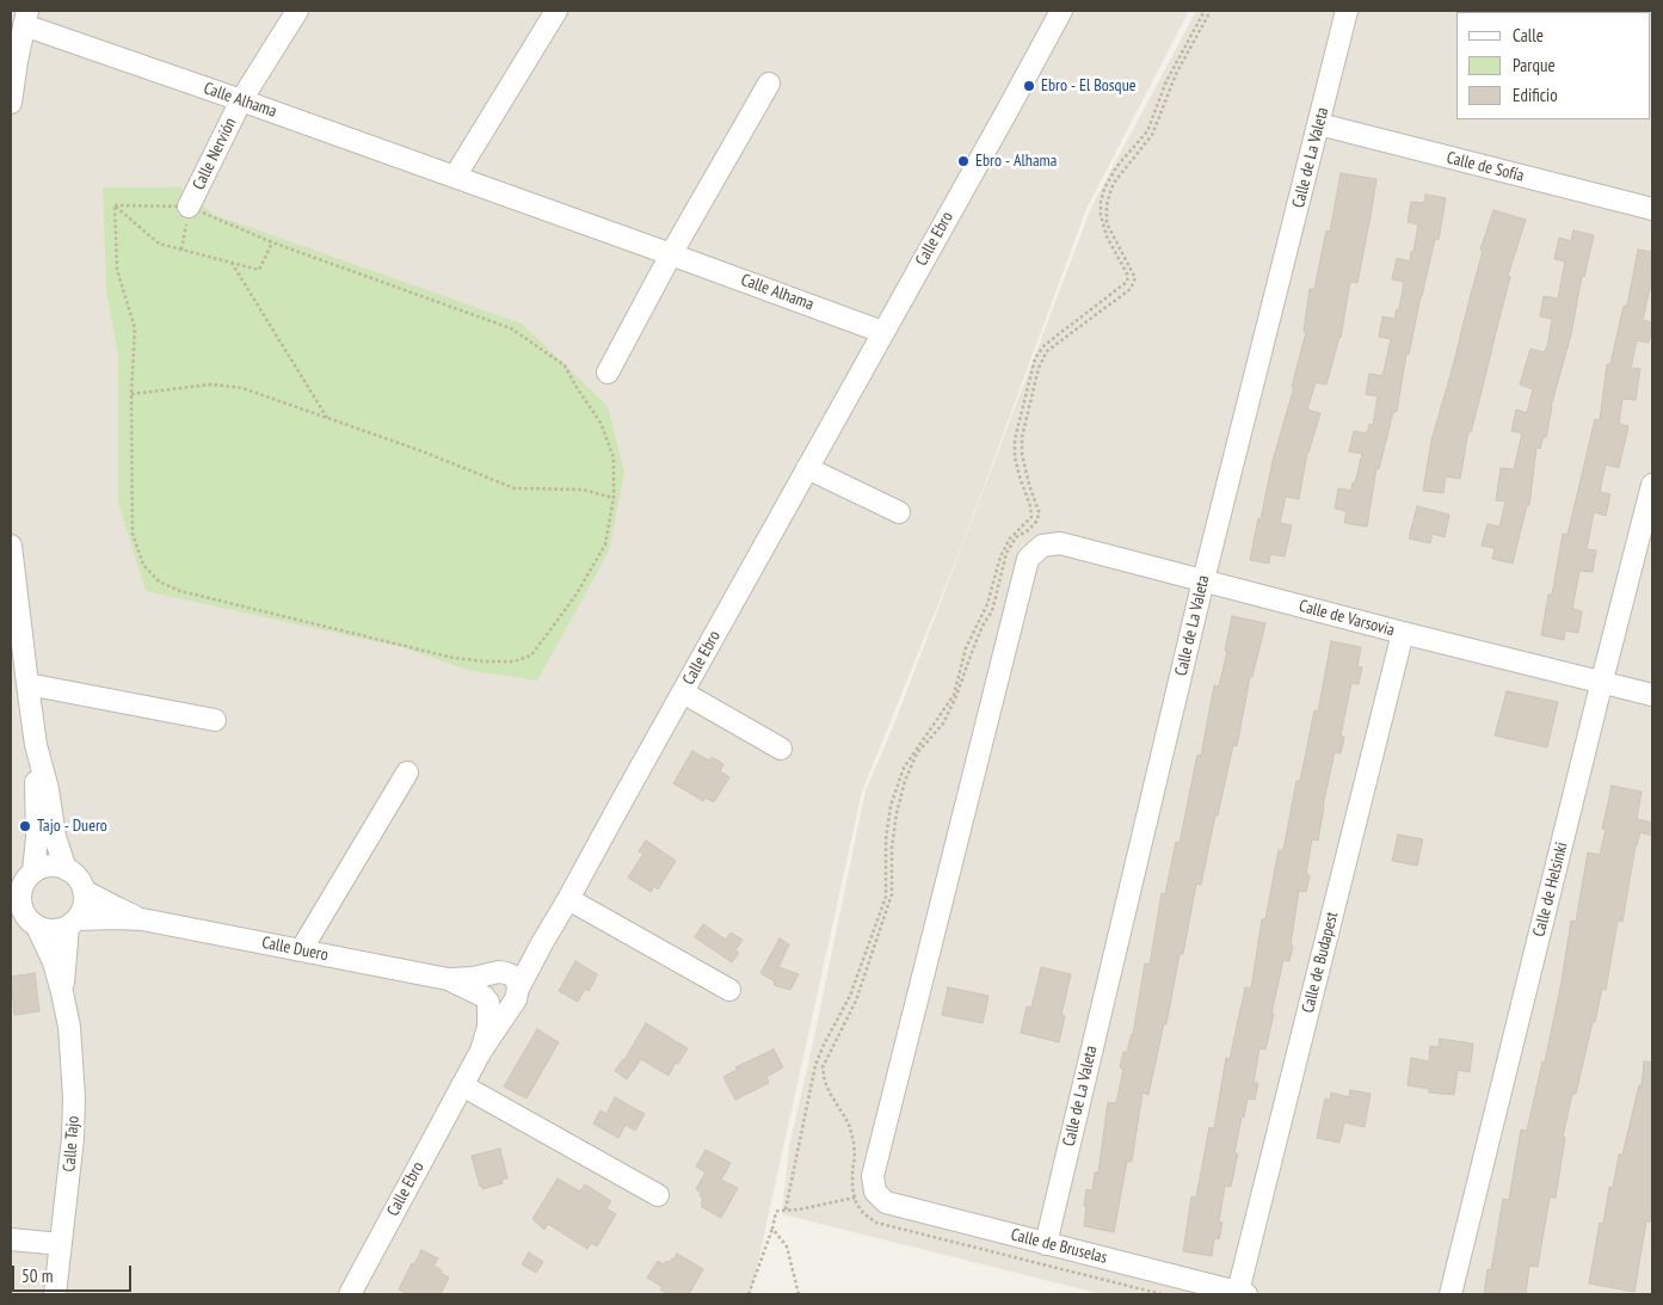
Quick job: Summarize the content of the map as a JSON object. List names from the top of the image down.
{
  "streets": {
    "street": [
      "Calle Alhama",
      "Calle Nervión",
      "Calle de La Valeta",
      "Calle de Sofía",
      "Calle Ebro",
      "Calle de Varsovia",
      "Calle de Helsinki",
      "Calle Duero",
      "Calle de Budapest",
      "Calle Tajo",
      "Calle de Bruselas"
    ]
  },
  "crossings": [
    ["Calle Alhama", "Calle Nervión"],
    ["Calle Alhama", "Calle Ebro"],
    ["Calle de La Valeta", "Calle de Sofía"],
    ["Calle de La Valeta", "Calle de Varsovia"],
    ["Calle de La Valeta", "Calle de Bruselas"],
    ["Calle Ebro", "Calle Duero"],
    ["Calle de Varsovia", "Calle de Helsinki"],
    ["Calle de Varsovia", "Calle de Budapest"],
    ["Calle de Varsovia", "Calle de Bruselas"],
    ["Calle Duero", "Calle Tajo"],
    ["Calle de Budapest", "Calle de Bruselas"]
  ],
  "places": ["Ebro - El Bosque", "Ebro - Alhama", "Tajo - Duero"],
  "legend": ["Calle", "Parque", "Edificio"],
  "scale_bar": "50 m"
}
